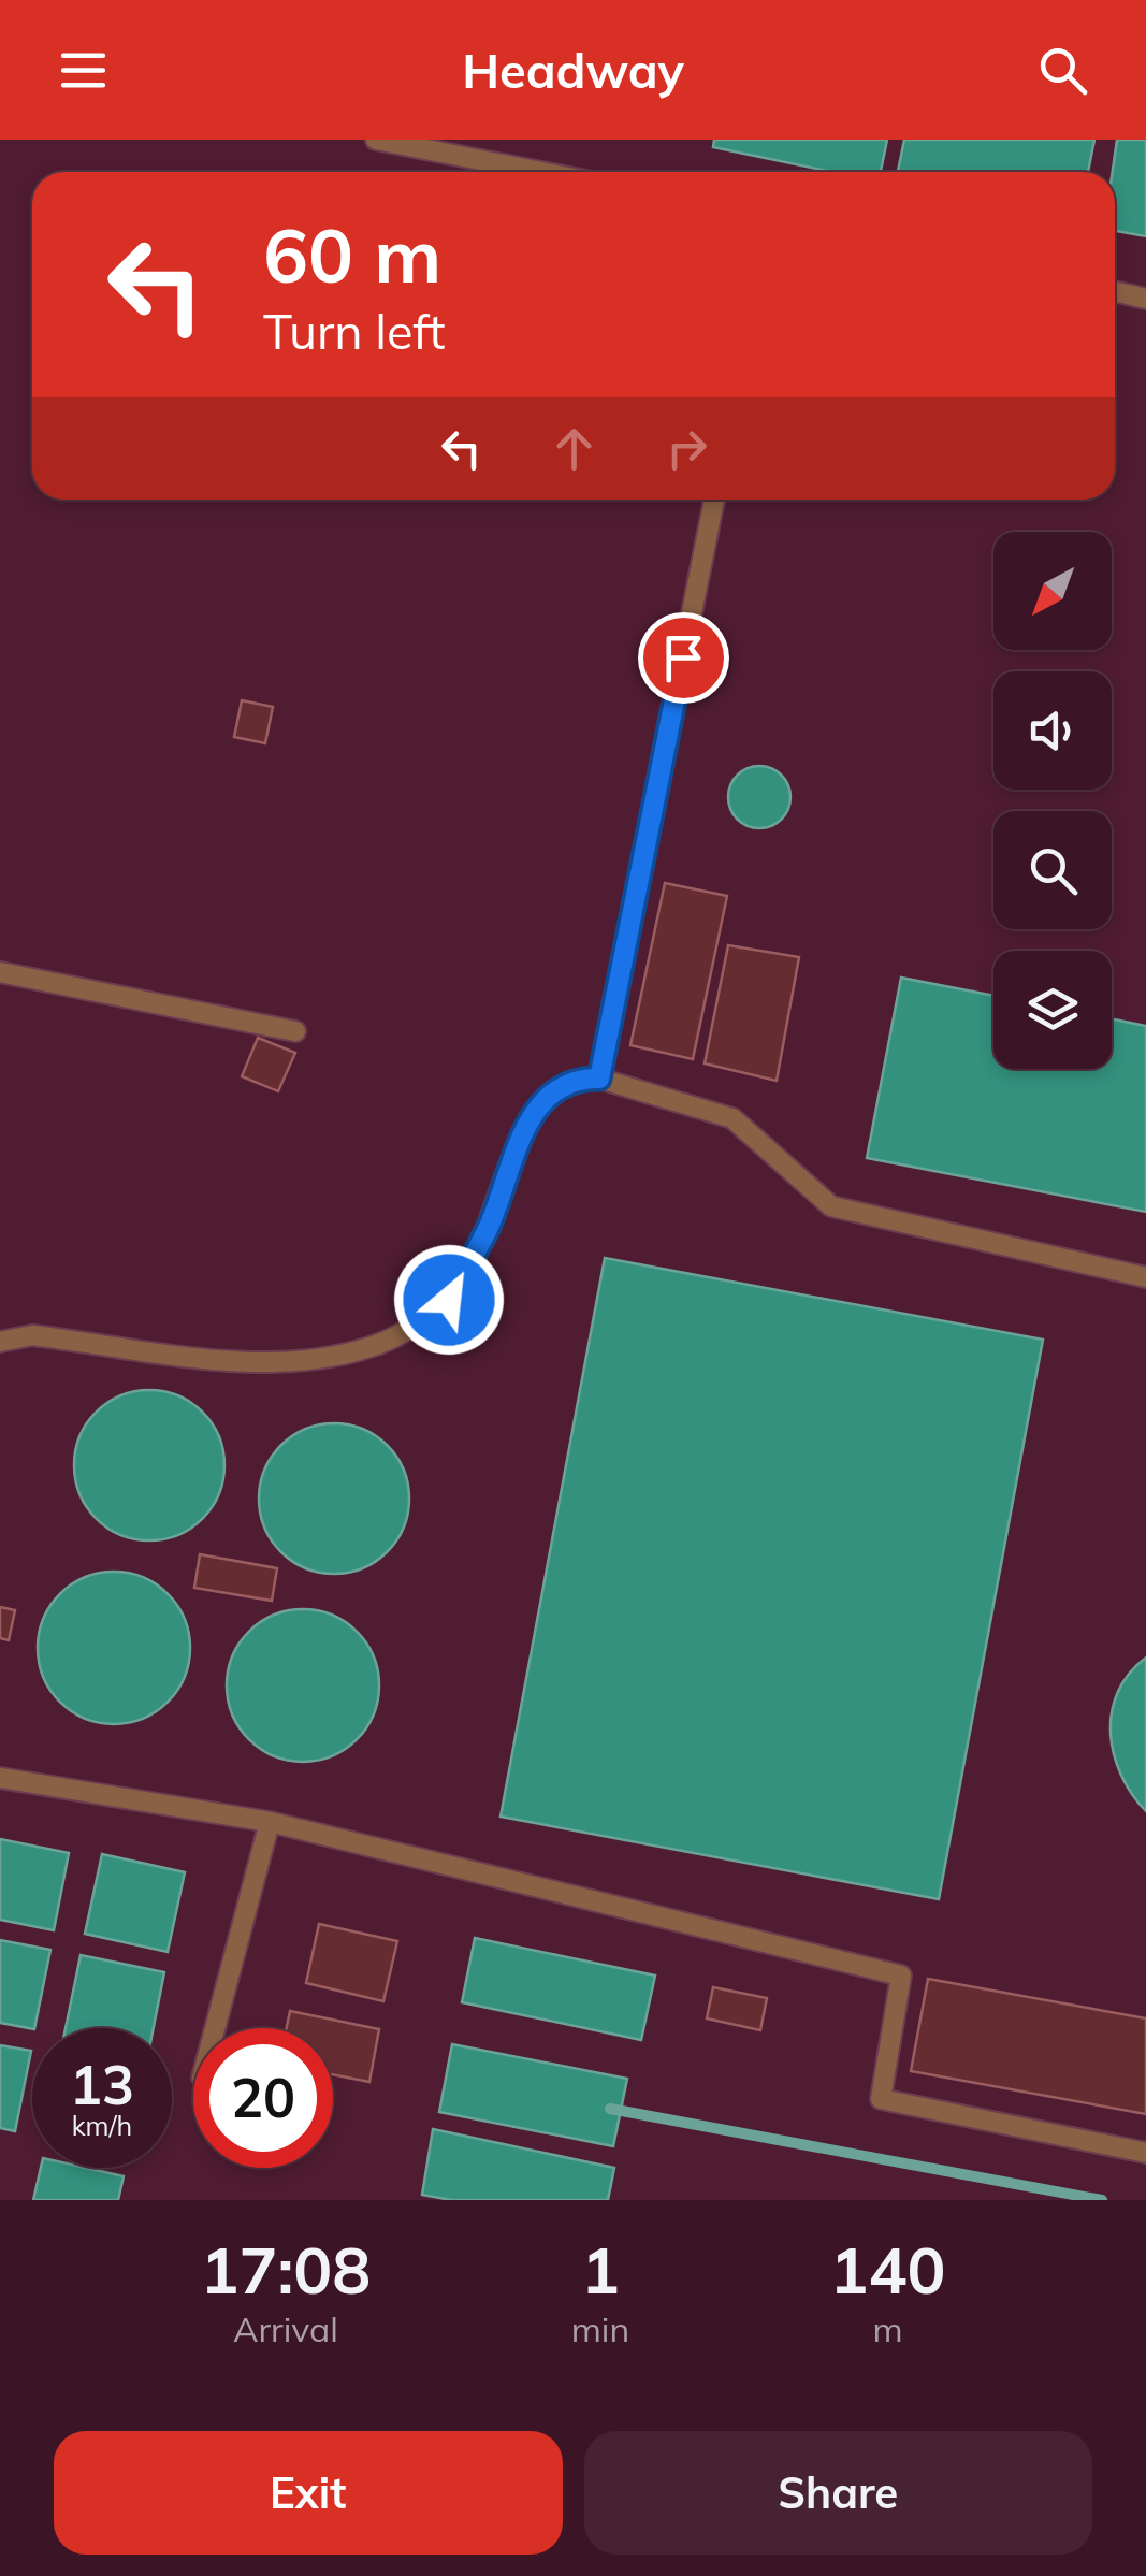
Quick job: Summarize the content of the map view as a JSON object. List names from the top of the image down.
{
  "north": "bottom left",
  "page": {
    "header": "Headway",
    "turn": ["60 m", "Turn left"],
    "speed": "13 km/h",
    "limit": "20",
    "eta": [
      "17:08",
      "Arrival",
      "1",
      "min",
      "140",
      "m"
    ],
    "buttons": ["Exit", "Share"]
  }
}
